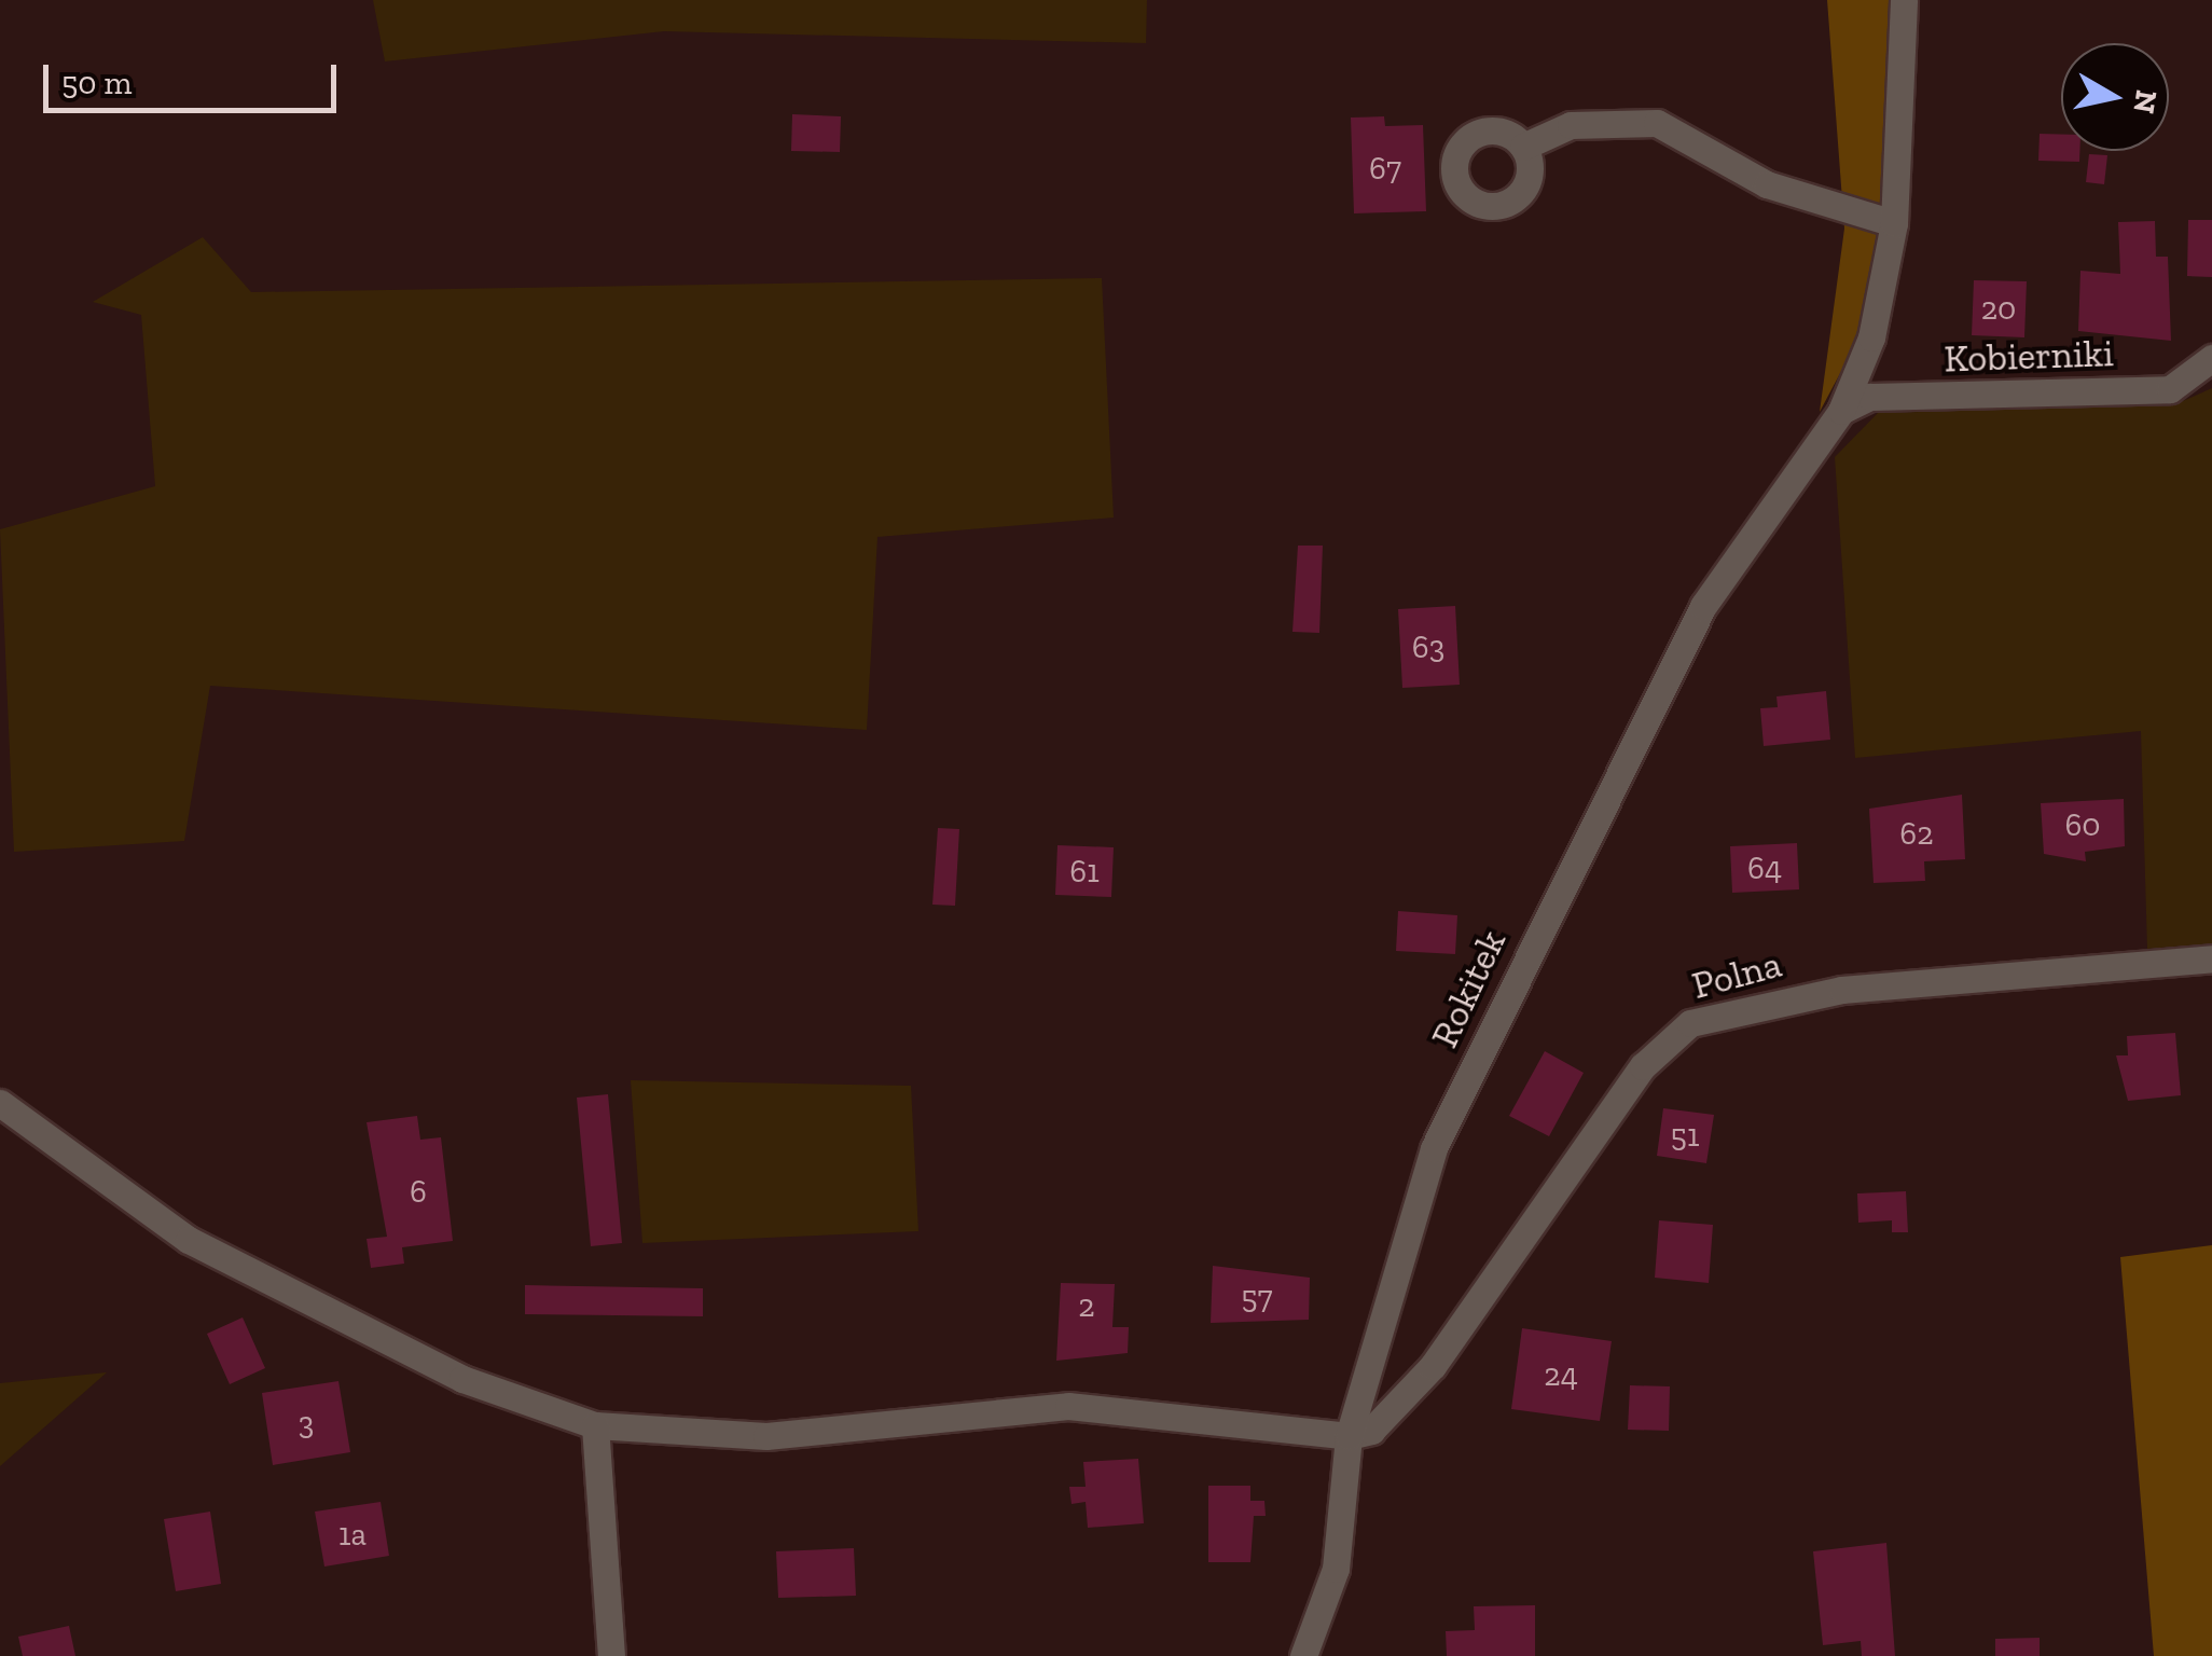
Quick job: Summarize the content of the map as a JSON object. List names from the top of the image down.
{
  "streets": {
    "street": ["Kobierniki", "Polna", "Rokitek"]
  },
  "crossings": [
    ["Kobierniki", "Rokitek"],
    ["Polna", "Rokitek"]
  ],
  "house_numbers": [
    "67",
    "20",
    "63",
    "60",
    "62",
    "64",
    "61",
    "51",
    "6",
    "57",
    "2",
    "24",
    "3",
    "1a"
  ],
  "scale_bar": "50 m",
  "north": "right"
}
